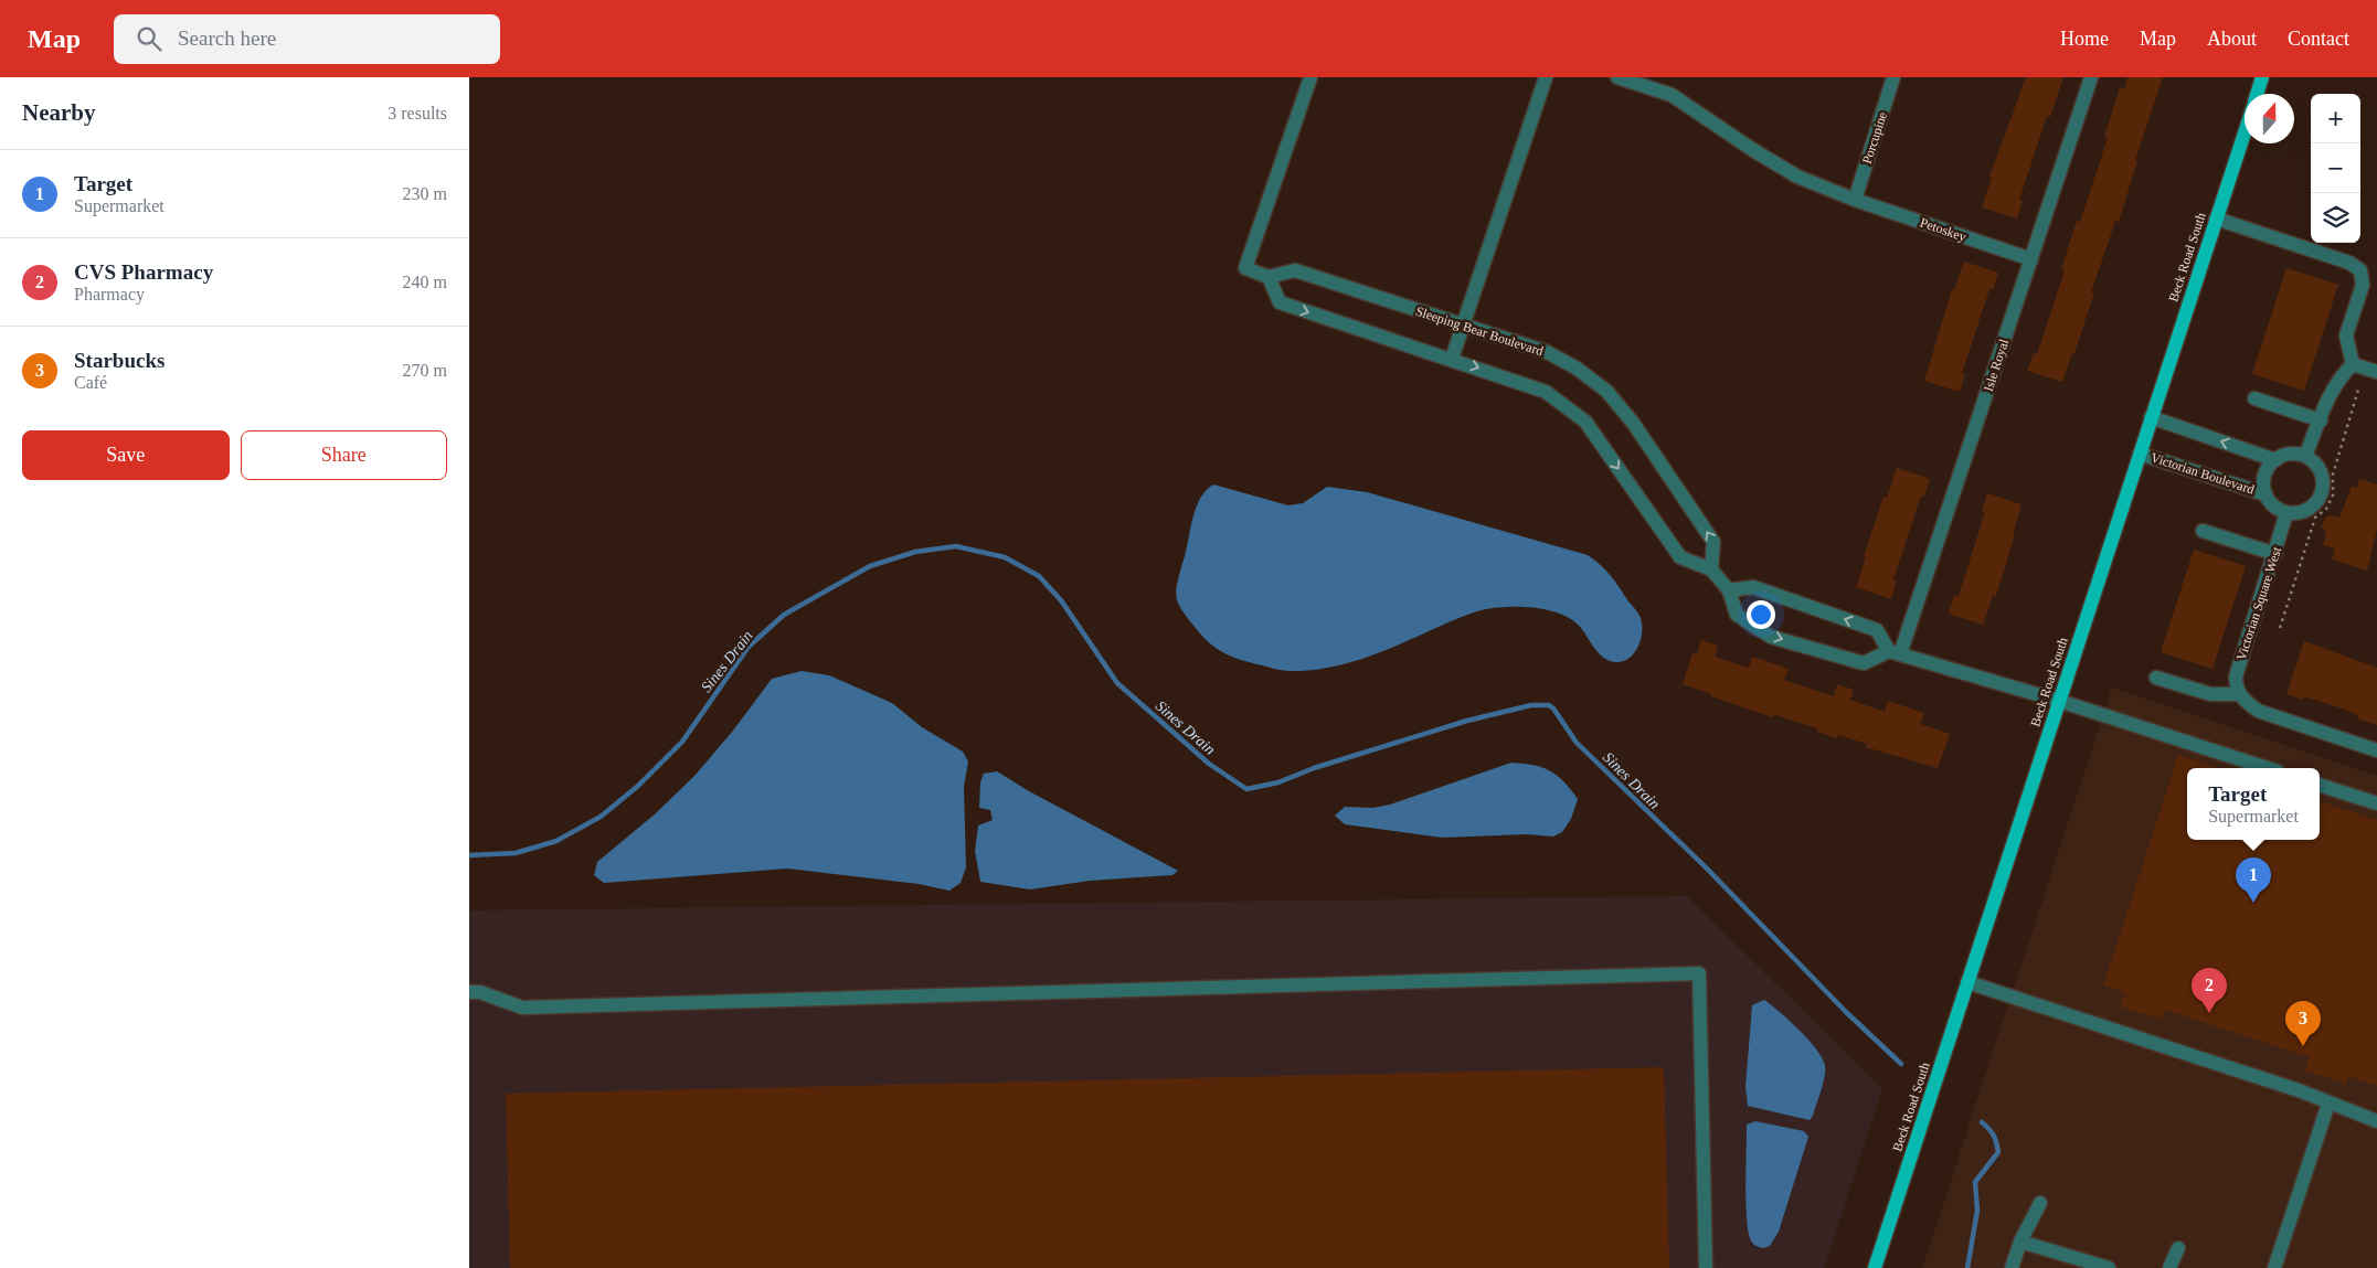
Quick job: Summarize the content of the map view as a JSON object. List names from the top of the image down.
{
  "streets": {
    "main road": ["Beck Road South"],
    "street": [
      "Porcupine",
      "Petoskey",
      "Sleeping Bear Boulevard",
      "Isle Royal",
      "Victorian Boulevard",
      "Victorian Square West"
    ]
  },
  "crossings": [
    ["Porcupine", "Petoskey"],
    ["Petoskey", "Isle Royal"],
    ["Beck Road South", "Victorian Boulevard"],
    ["Victorian Boulevard", "Victorian Square West"]
  ],
  "water": ["Sines Drain"],
  "north": "top",
  "page": {
    "header": "Map",
    "search": "Search here",
    "nav": [
      "Home",
      "Map",
      "About",
      "Contact"
    ],
    "heading": ["Nearby", "3 results"],
    "map_buttons": ["+", "−"],
    "list": [
      {
        "mark": "1",
        "name": "Target",
        "note": "Supermarket",
        "value": "230 m"
      },
      {
        "mark": "2",
        "name": "CVS Pharmacy",
        "note": "Pharmacy",
        "value": "240 m"
      },
      {
        "mark": "3",
        "name": "Starbucks",
        "note": "Café",
        "value": "270 m"
      }
    ],
    "buttons": ["Save", "Share"],
    "popup": ["Target", "Supermarket"],
    "pins": ["1", "2", "3"]
  }
}
